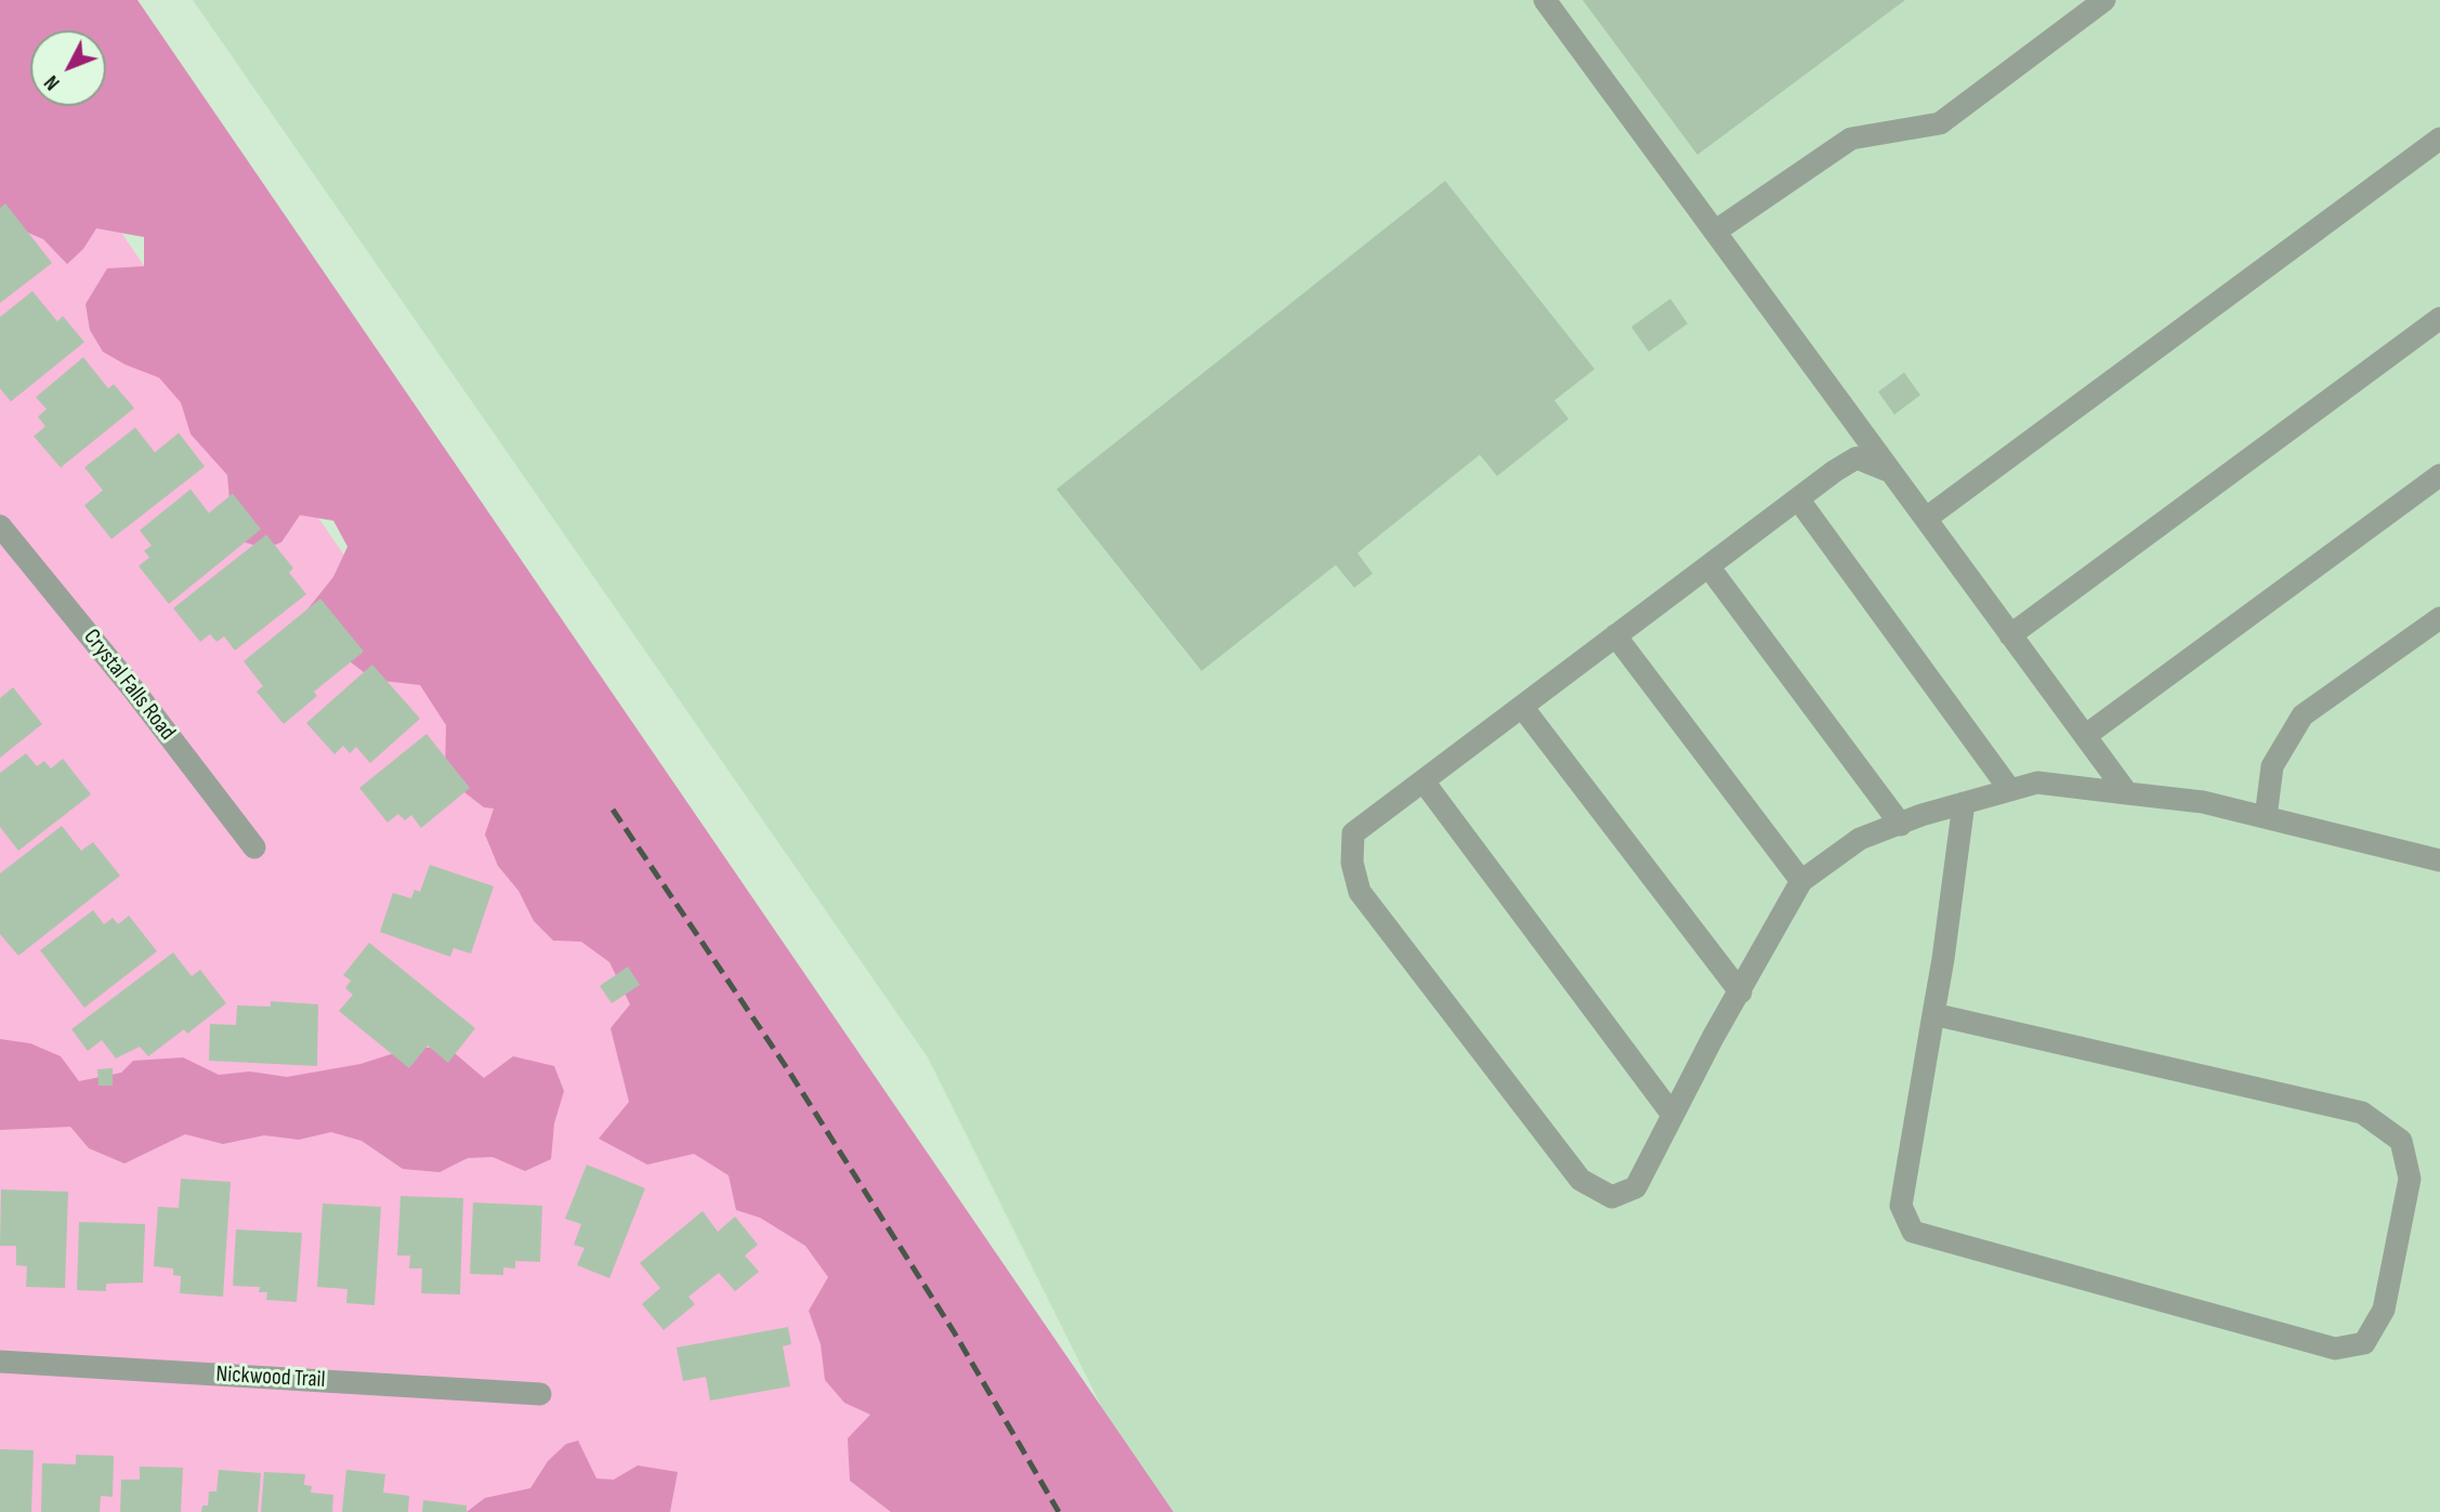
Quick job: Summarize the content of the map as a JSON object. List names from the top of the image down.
{
  "streets": {
    "street": ["Crystal Falls Road", "Nickwood Trail"]
  },
  "north": "bottom left"
}
